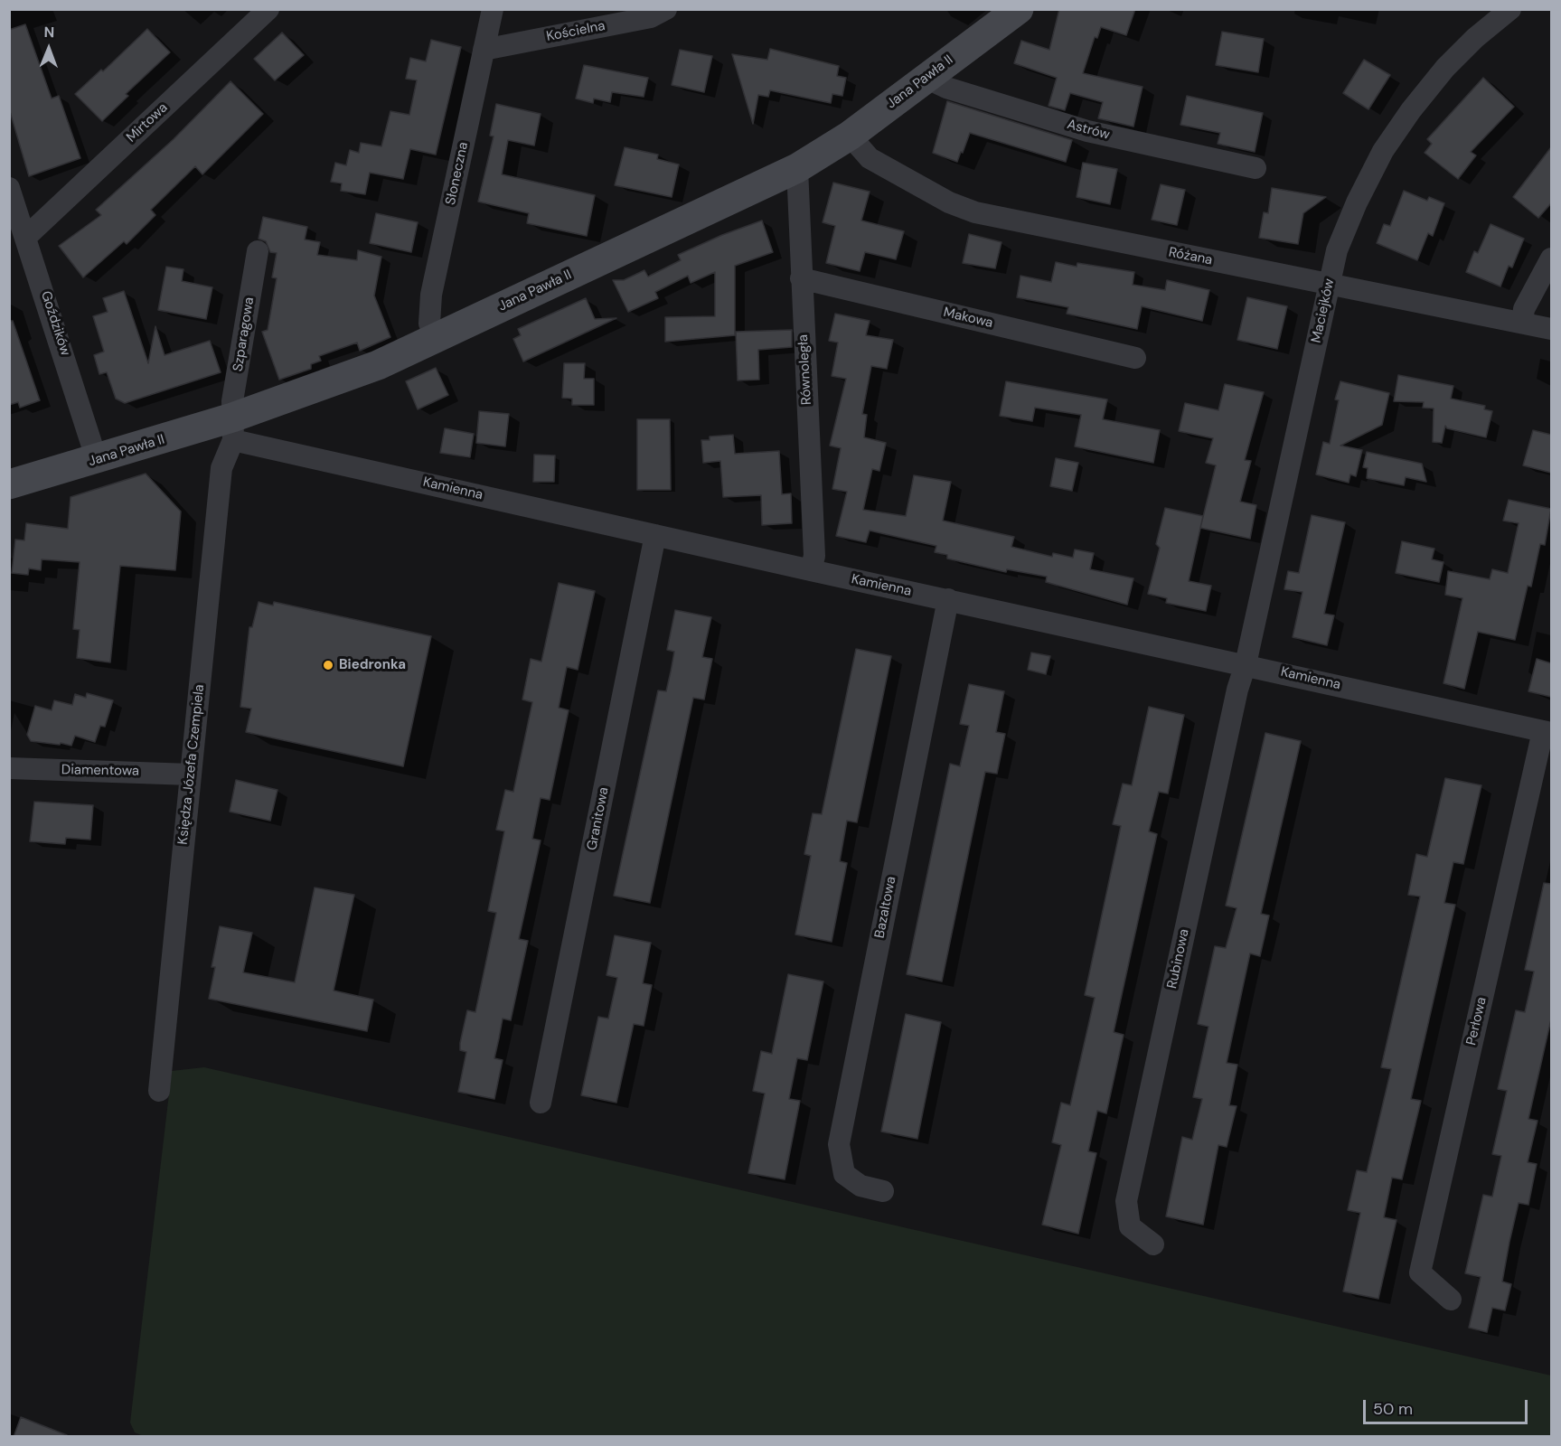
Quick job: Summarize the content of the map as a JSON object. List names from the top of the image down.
{
  "streets": {
    "street": [
      "Kościelna",
      "Jana Pawła II",
      "Mirtowa",
      "Astrów",
      "Słoneczna",
      "Różana",
      "Maciejków",
      "Makowa",
      "Goździków",
      "Szparagowa",
      "Równoległa",
      "Kamienna",
      "Księdza Józefa Czempiela",
      "Diamentowa",
      "Granitowa",
      "Bazaltowa",
      "Rubinowa",
      "Perłowa"
    ]
  },
  "crossings": [
    ["Kościelna", "Słoneczna"],
    ["Jana Pawła II", "Astrów"],
    ["Jana Pawła II", "Słoneczna"],
    ["Jana Pawła II", "Różana"],
    ["Jana Pawła II", "Goździków"],
    ["Jana Pawła II", "Szparagowa"],
    ["Jana Pawła II", "Równoległa"],
    ["Jana Pawła II", "Kamienna"],
    ["Jana Pawła II", "Księdza Józefa Czempiela"],
    ["Mirtowa", "Goździków"],
    ["Różana", "Maciejków"],
    ["Maciejków", "Kamienna"],
    ["Maciejków", "Rubinowa"],
    ["Makowa", "Równoległa"],
    ["Szparagowa", "Kamienna"],
    ["Szparagowa", "Księdza Józefa Czempiela"],
    ["Równoległa", "Kamienna"],
    ["Kamienna", "Księdza Józefa Czempiela"],
    ["Kamienna", "Granitowa"],
    ["Kamienna", "Bazaltowa"],
    ["Kamienna", "Rubinowa"],
    ["Kamienna", "Perłowa"],
    ["Księdza Józefa Czempiela", "Diamentowa"]
  ],
  "places": ["Biedronka"],
  "scale_bar": "50 m",
  "north": "top"
}
